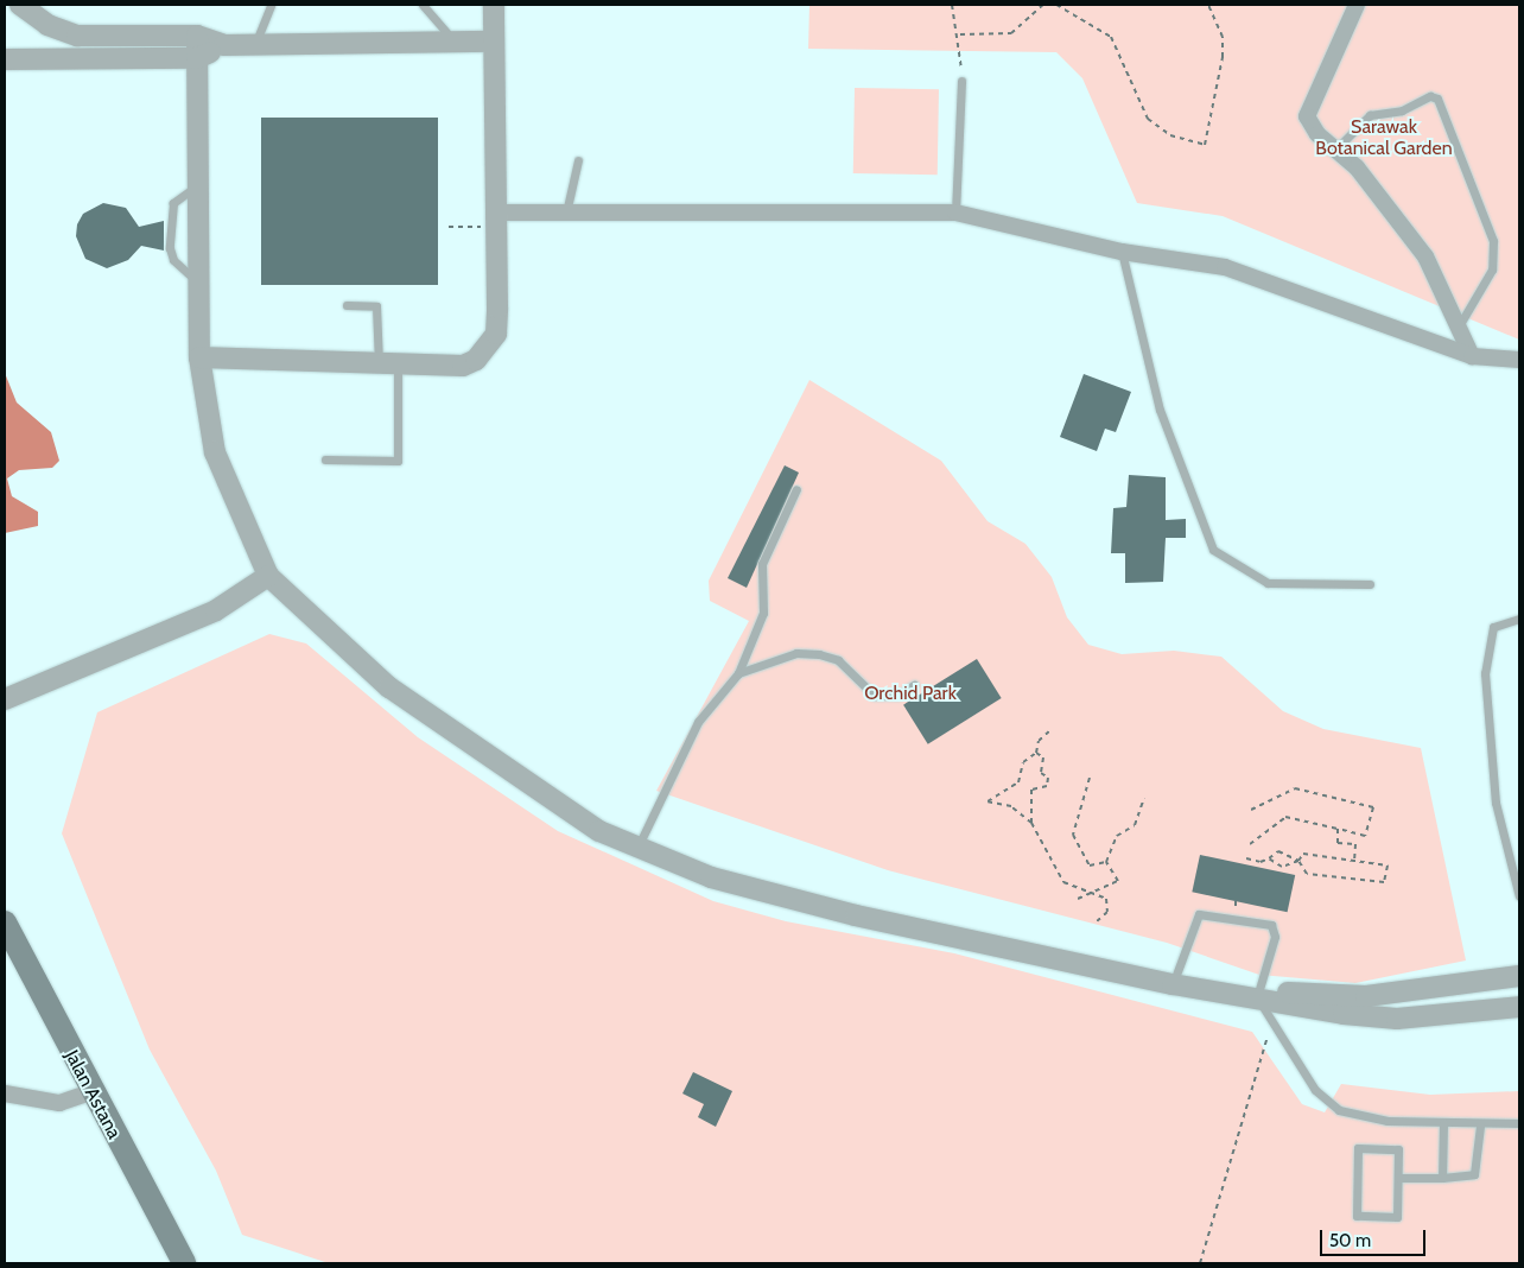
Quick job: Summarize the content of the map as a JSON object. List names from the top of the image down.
{
  "streets": {
    "main road": ["Jalan Astana"]
  },
  "parks": ["Sarawak Botanical Garden", "Orchid Park"],
  "scale_bar": "50 m"
}
